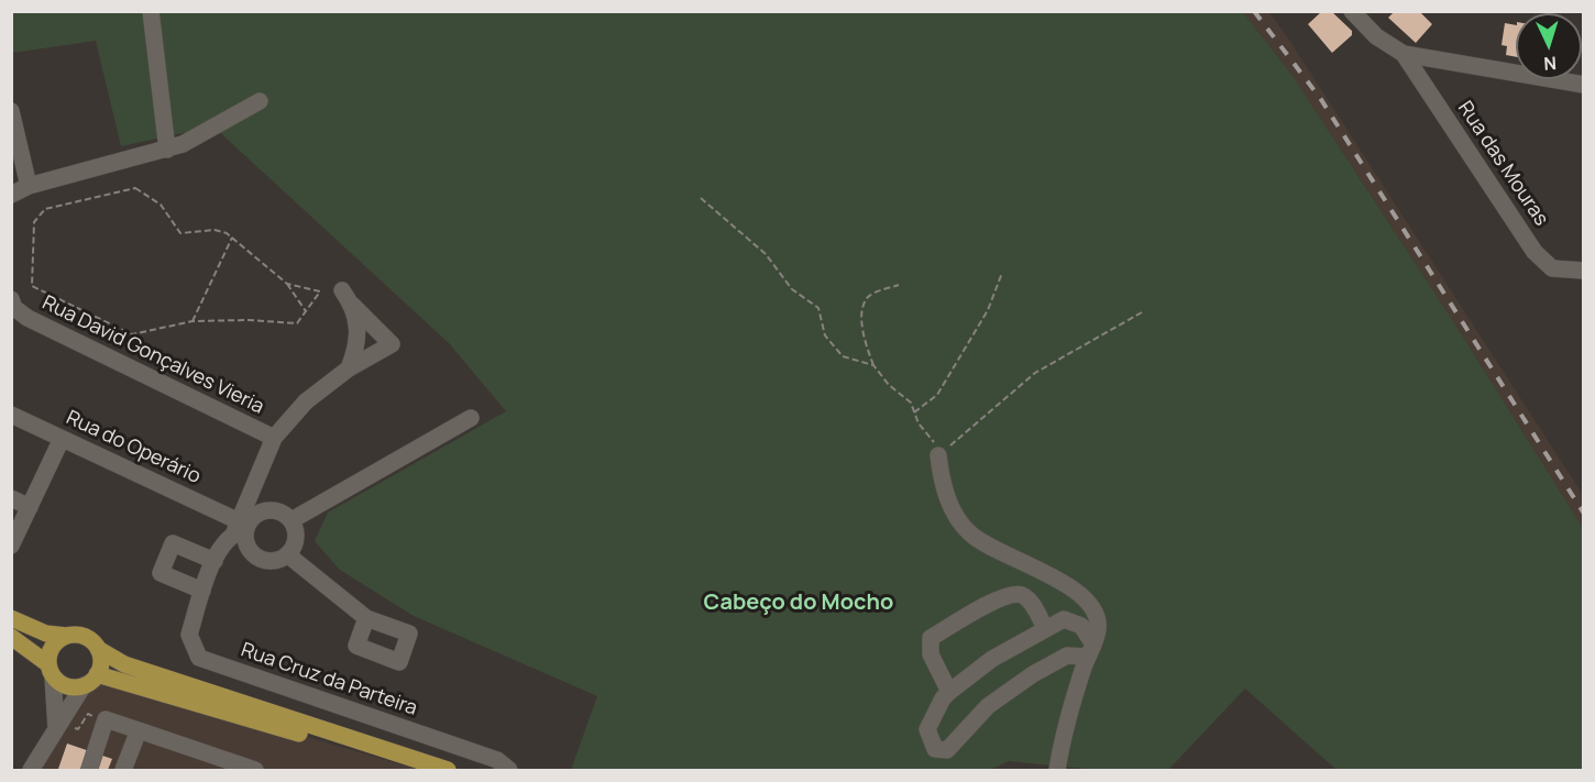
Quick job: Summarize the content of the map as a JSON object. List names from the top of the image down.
{
  "streets": {
    "street": [
      "Rua das Mouras",
      "Rua David Gonçalves Vieria",
      "Rua do Operário",
      "Rua Cruz da Parteira"
    ]
  },
  "crossings": [
    ["Rua David Gonçalves Vieria", "Rua do Operário"],
    ["Rua David Gonçalves Vieria", "Rua Cruz da Parteira"]
  ],
  "districts": ["Cabeço do Mocho"],
  "north": "bottom"
}
